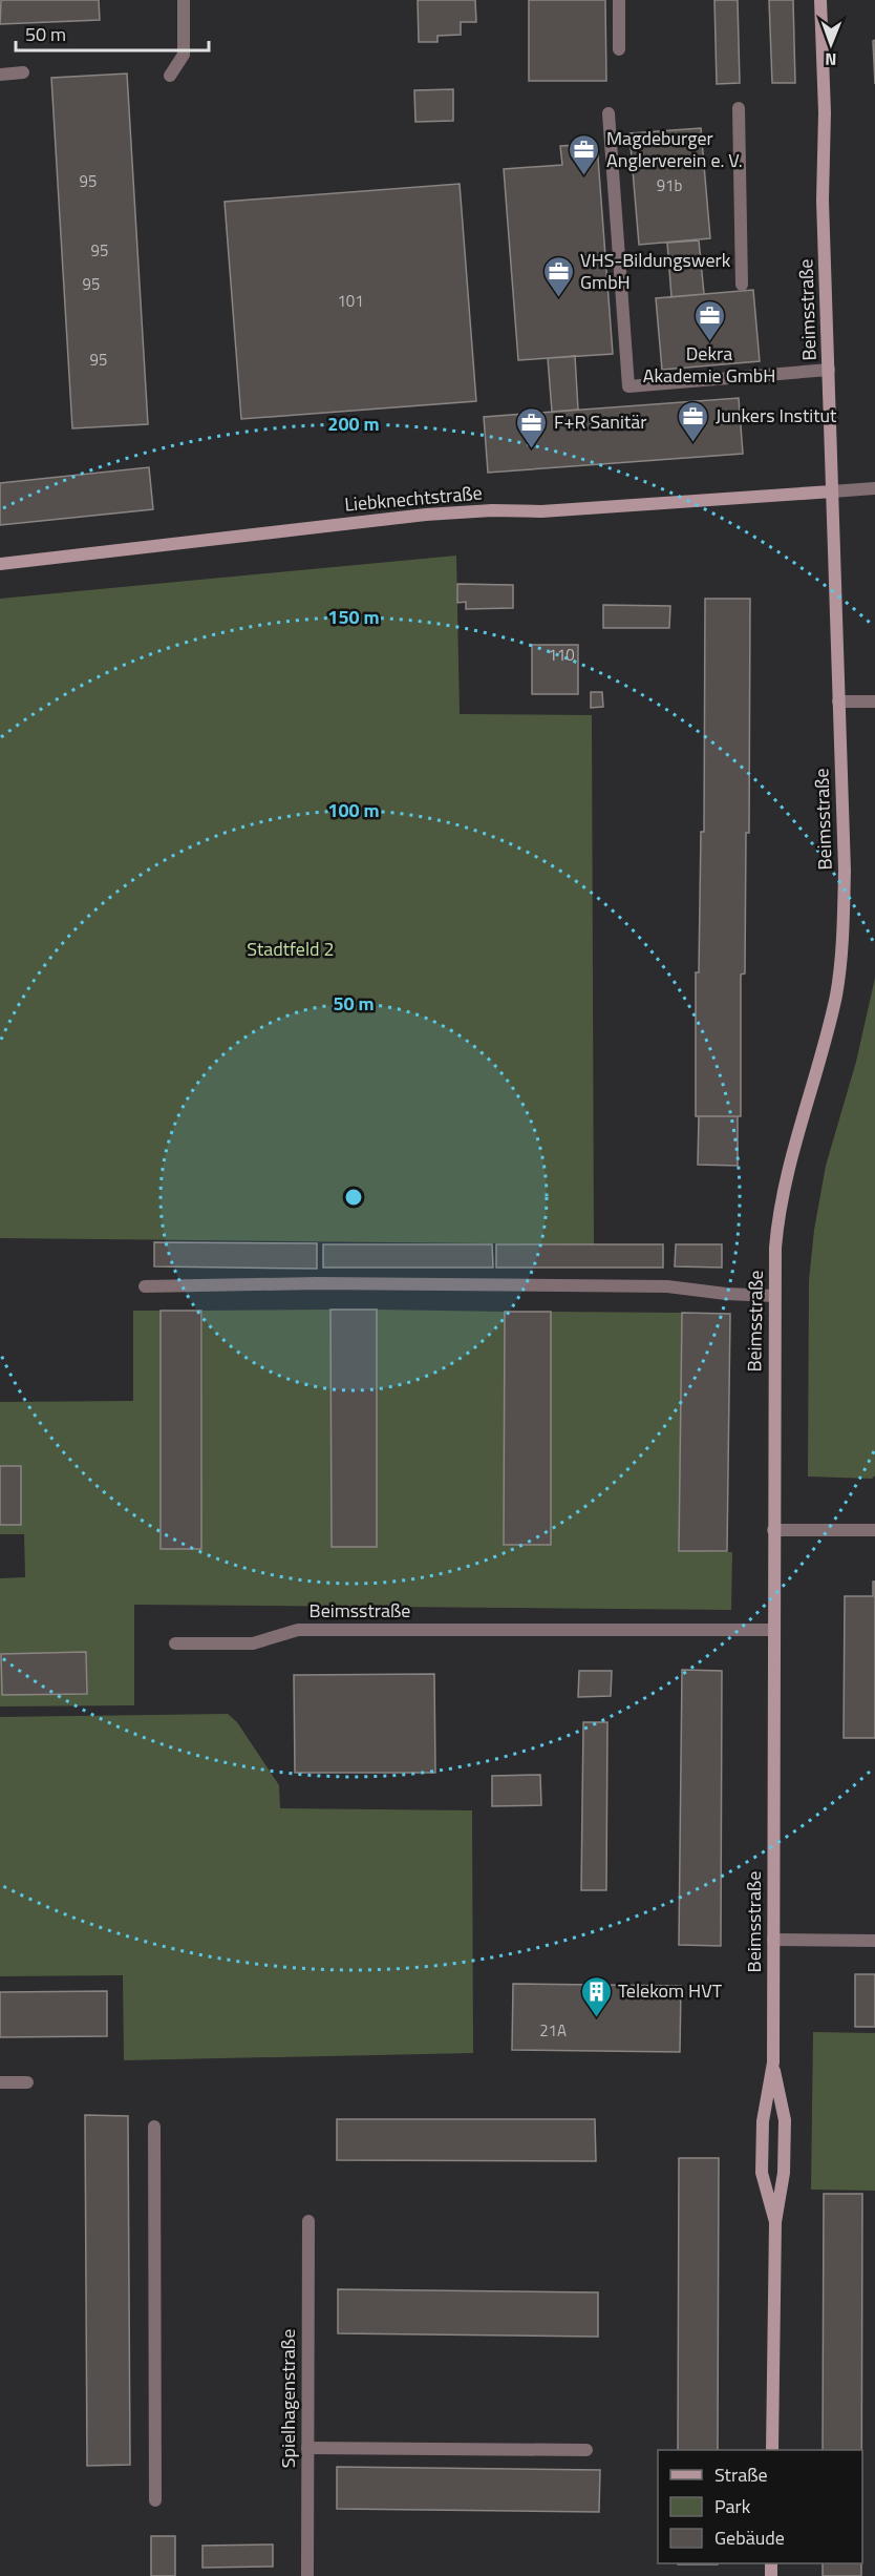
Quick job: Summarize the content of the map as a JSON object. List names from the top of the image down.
{
  "streets": {
    "street": ["Beimsstraße", "Liebknechtstraße", "Spielhagenstraße"]
  },
  "crossings": [
    ["Beimsstraße", "Liebknechtstraße"]
  ],
  "parks": ["Stadtfeld 2"],
  "places": {
    "office": [
      "Magdeburger Anglerverein e. V.",
      "VHS-Bildungswerk GmbH",
      "Dekra Akademie GmbH",
      "Junkers Institut",
      "F+R Sanitär"
    ],
    "building": ["Telekom HVT"]
  },
  "house_numbers": [
    "95",
    "91b",
    "95",
    "95",
    "101",
    "95",
    "110",
    "21A"
  ],
  "legend": ["Straße", "Park", "Gebäude"],
  "scale_bar": "50 m",
  "north": "bottom",
  "rings": [
    "200 m",
    "150 m",
    "100 m",
    "50 m"
  ]
}
